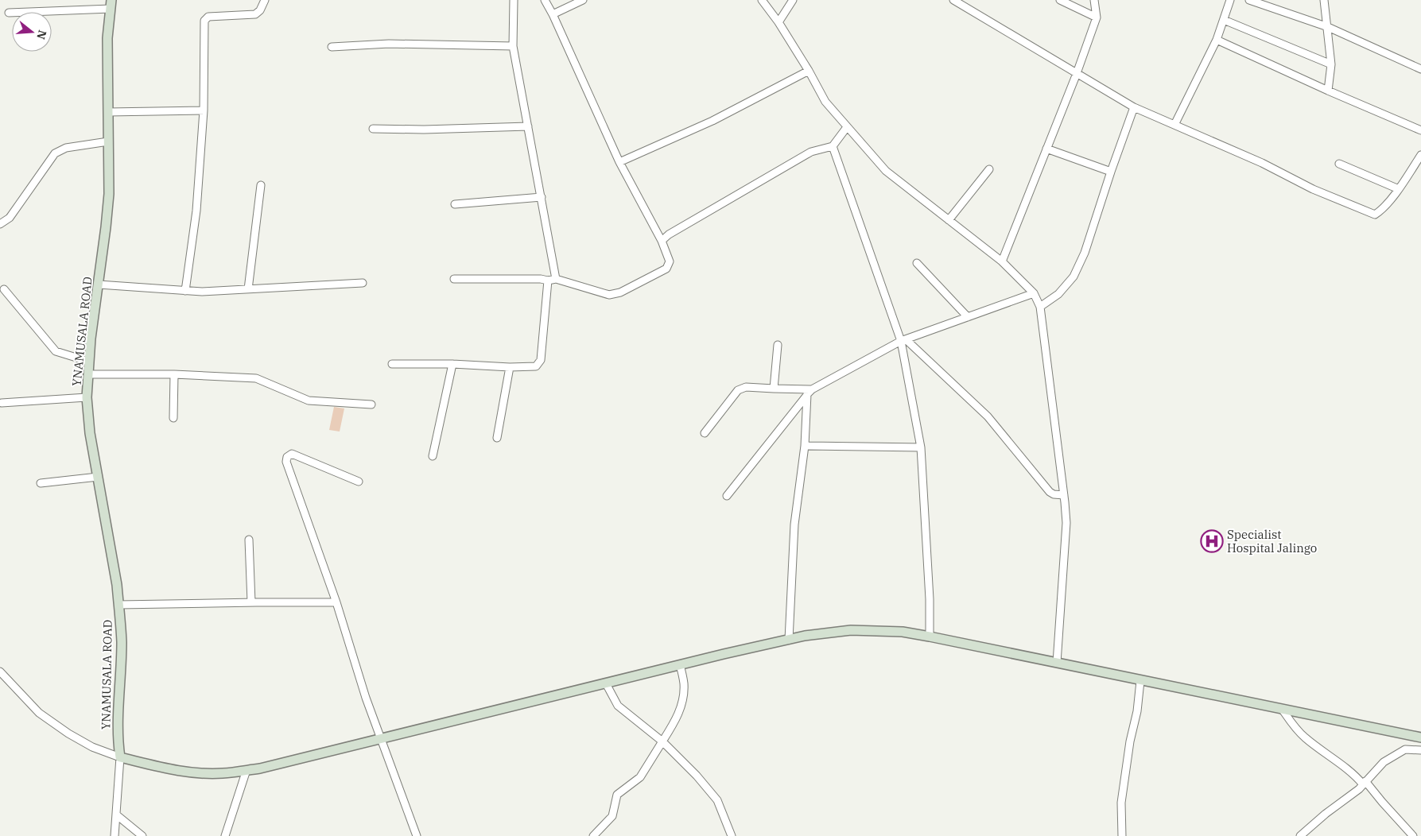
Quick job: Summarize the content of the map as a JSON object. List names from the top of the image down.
{
  "streets": {
    "main road": ["YNAMUSALA ROAD"]
  },
  "places": {
    "hospital": ["Specialist Hospital Jalingo"]
  },
  "north": "right"
}
